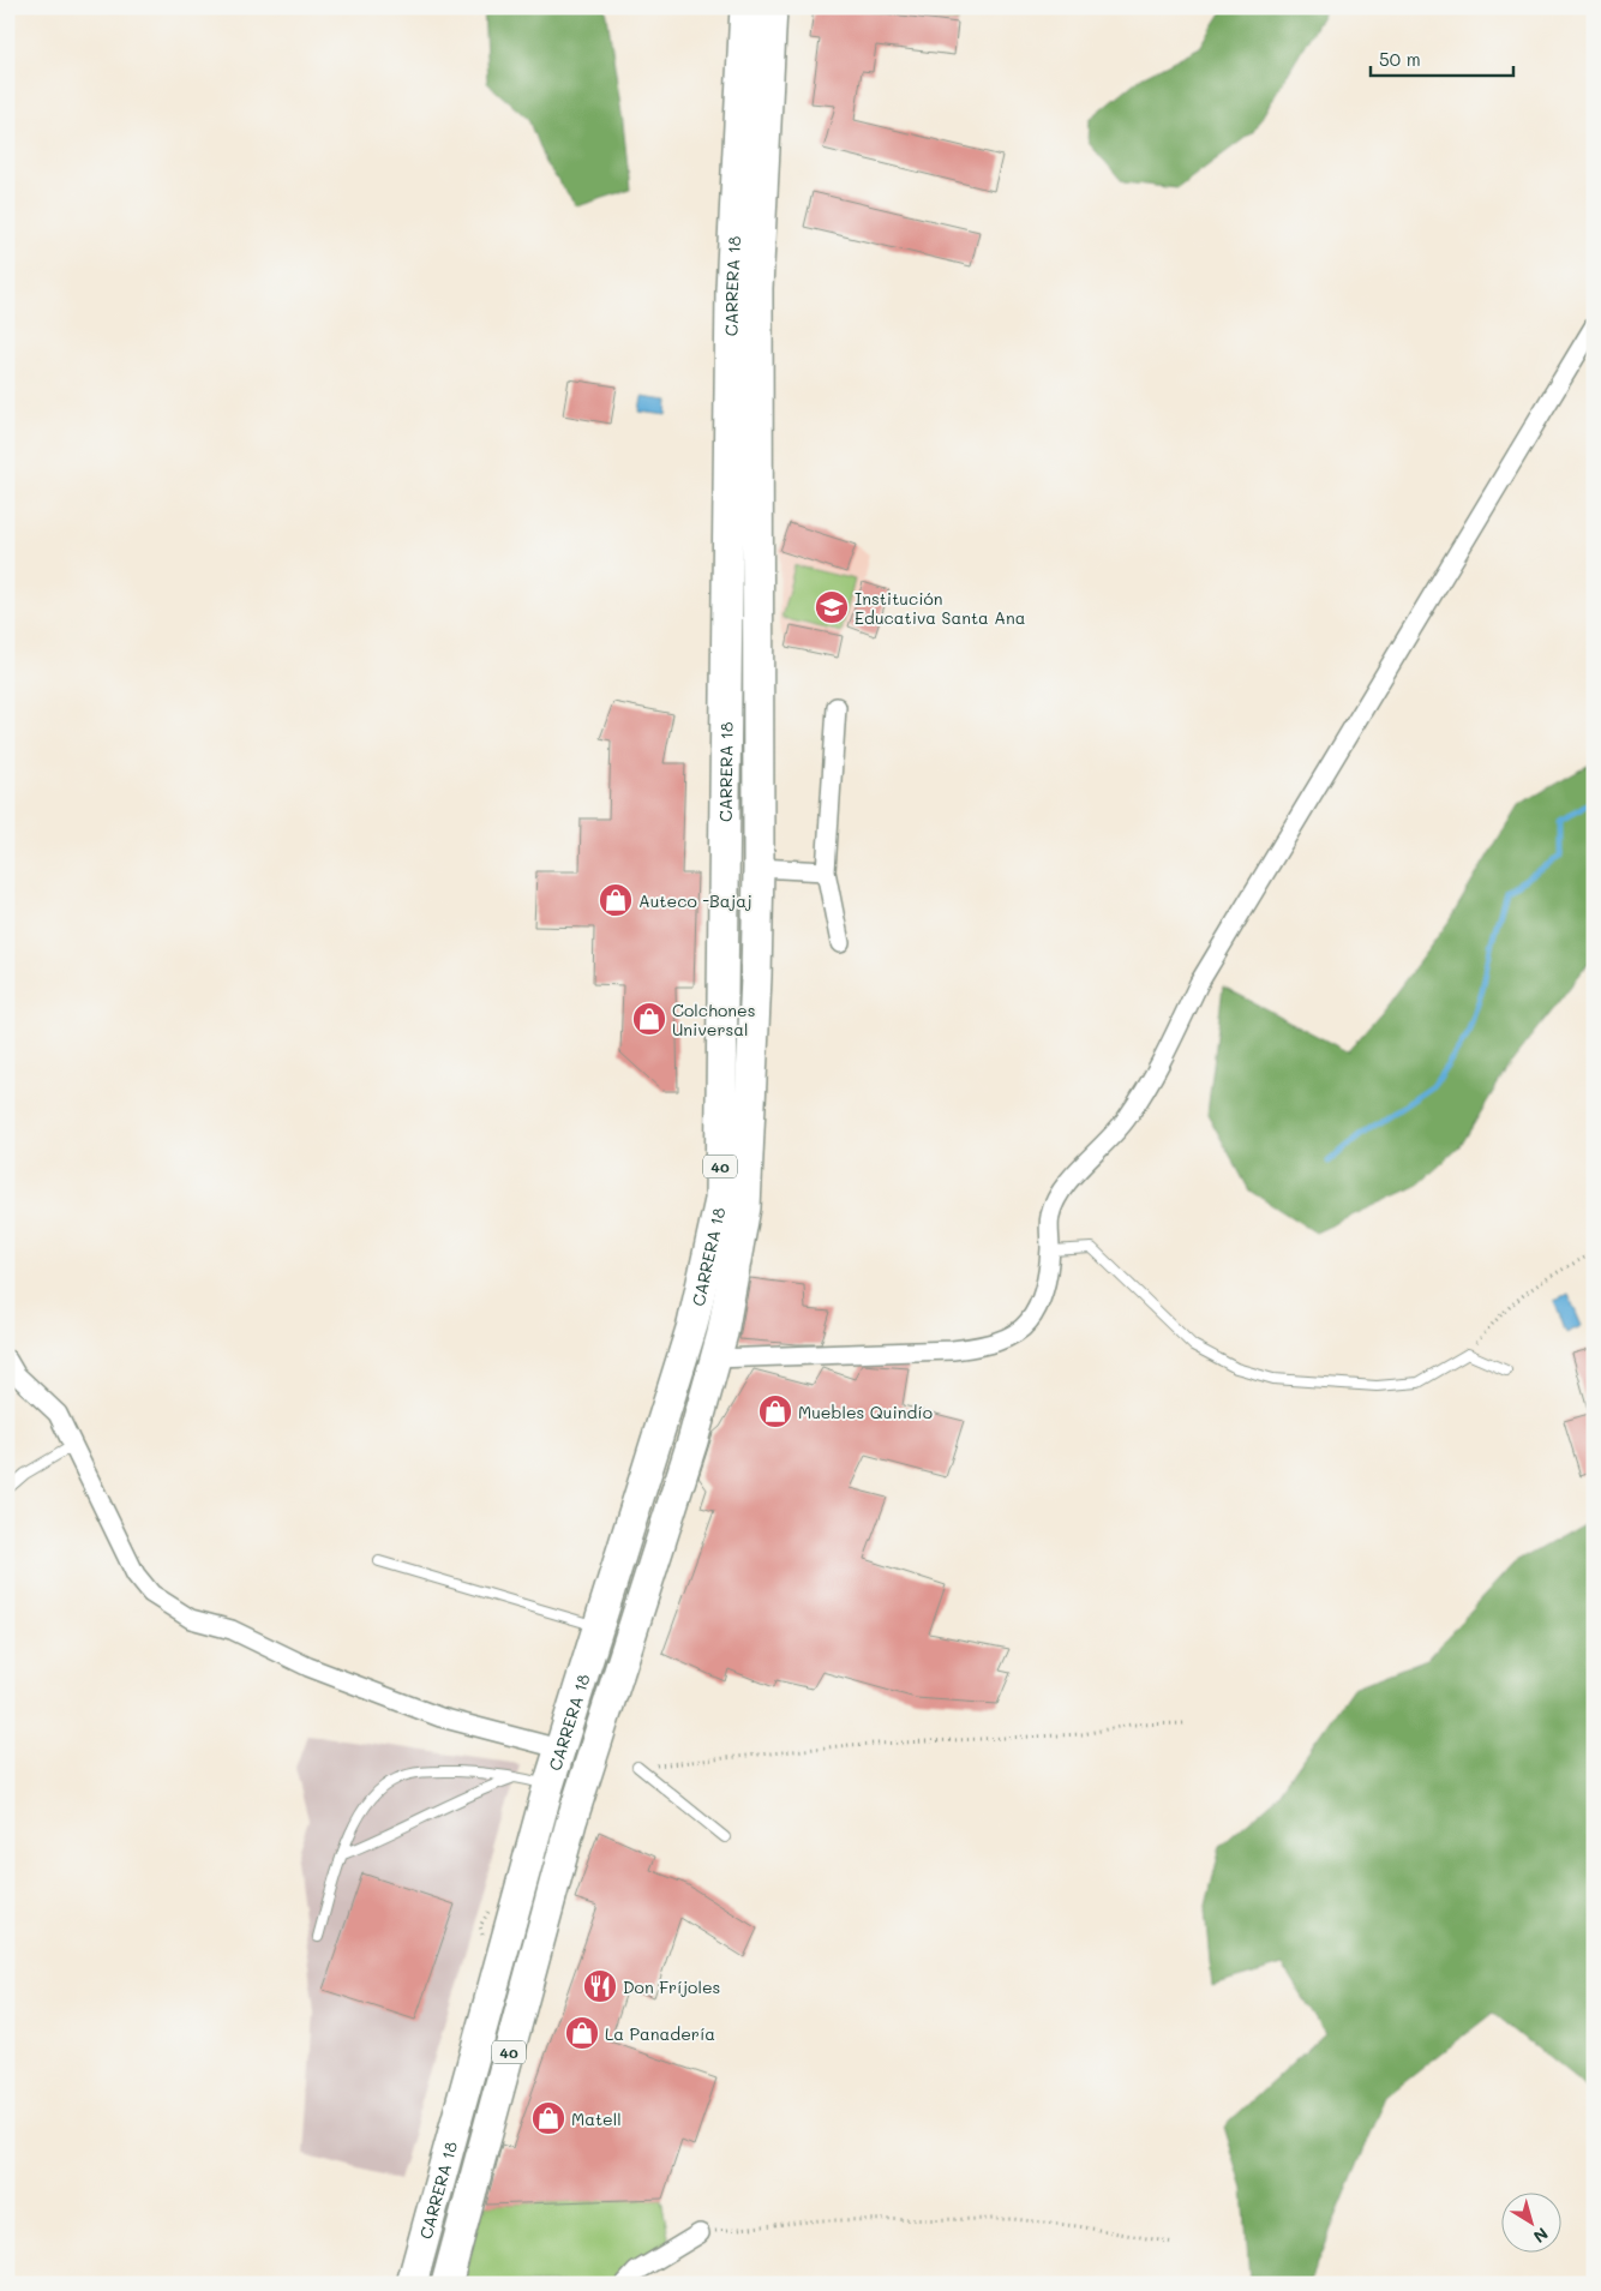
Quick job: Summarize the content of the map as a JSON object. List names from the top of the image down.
{
  "streets": {
    "main road": ["CARRERA 18", "40"]
  },
  "places": {
    "school or university": ["Institución Educativa Santa Ana"],
    "shop": [
      "Auteco -Bajaj",
      "Colchones Universal",
      "Muebles Quindío",
      "La Panadería",
      "Matell"
    ],
    "restaurant": ["Don Fríjoles"]
  },
  "scale_bar": "50 m",
  "north": "bottom right"
}
